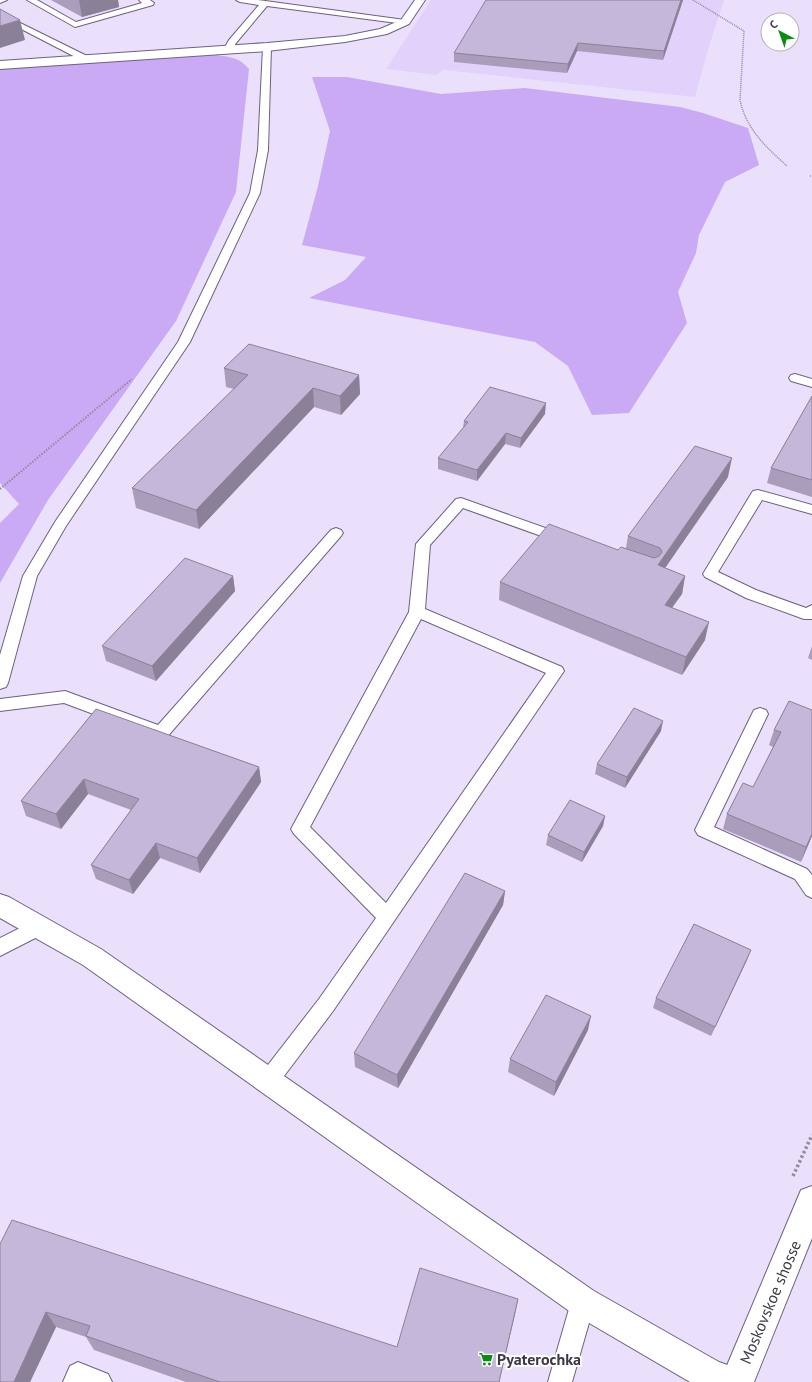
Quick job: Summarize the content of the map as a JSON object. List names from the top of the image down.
{
  "streets": {
    "street": ["Moskovskoe shosse"]
  },
  "places": {
    "supermarket": ["Pyaterochka"]
  },
  "north": "top left"
}
